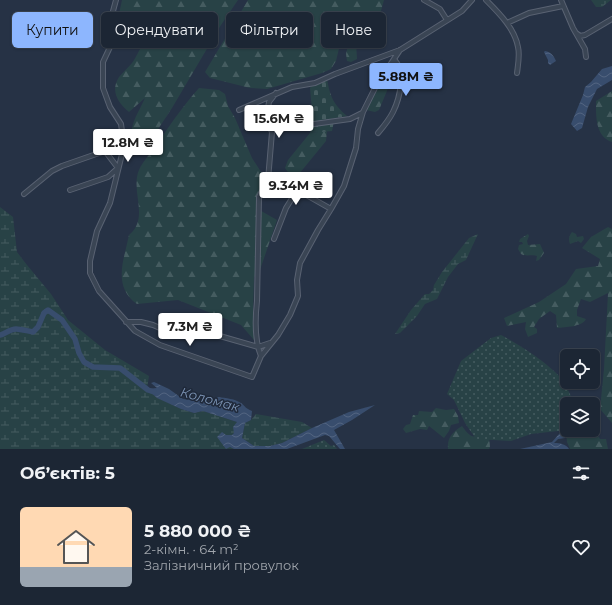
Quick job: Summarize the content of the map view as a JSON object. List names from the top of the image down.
{
  "water": ["Коломак"],
  "page": {
    "chip": [
      "Купити",
      "Орендувати",
      "Фільтри",
      "Нове"
    ],
    "price": [
      "5.88M ₴",
      "15.6M ₴",
      "12.8M ₴",
      "9.34M ₴",
      "7.3M ₴"
    ],
    "heading": "Об’єктів: 5",
    "list": [
      {
        "name": "5 880 000 ₴",
        "note": "2-кімн. · 64 m² · Залізничний провулок"
      }
    ]
  }
}
